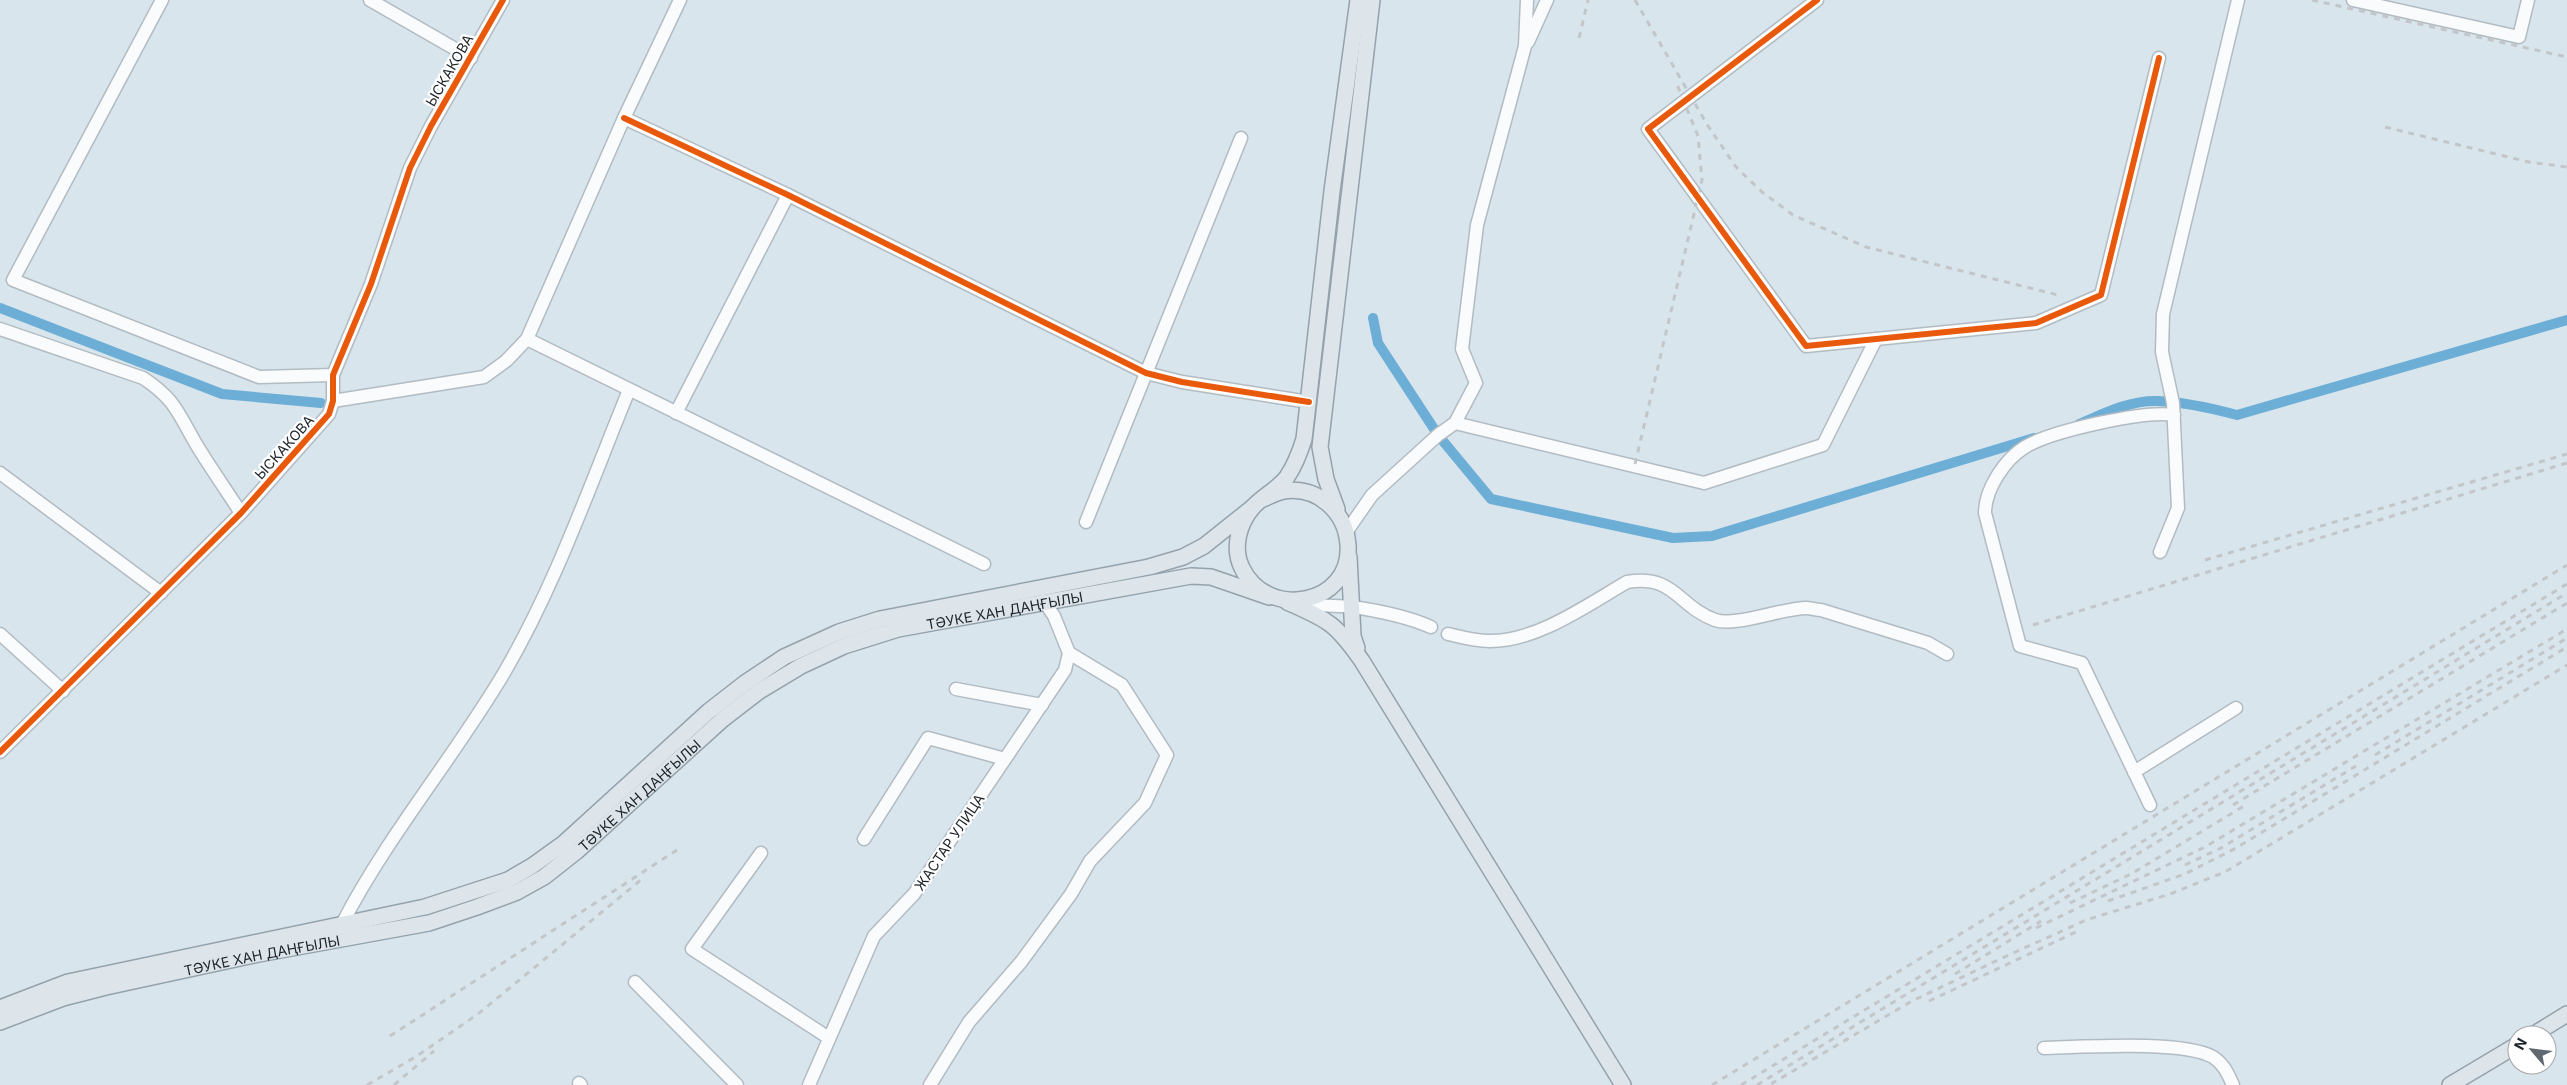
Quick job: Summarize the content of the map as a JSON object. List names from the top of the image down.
{
  "streets": {
    "main road": ["ТӘУКЕ ХАН ДАҢҒЫЛЫ"],
    "street": ["ЫСКАКОВА", "ЖАСТАР УЛИЦА"]
  },
  "north": "top left"
}
